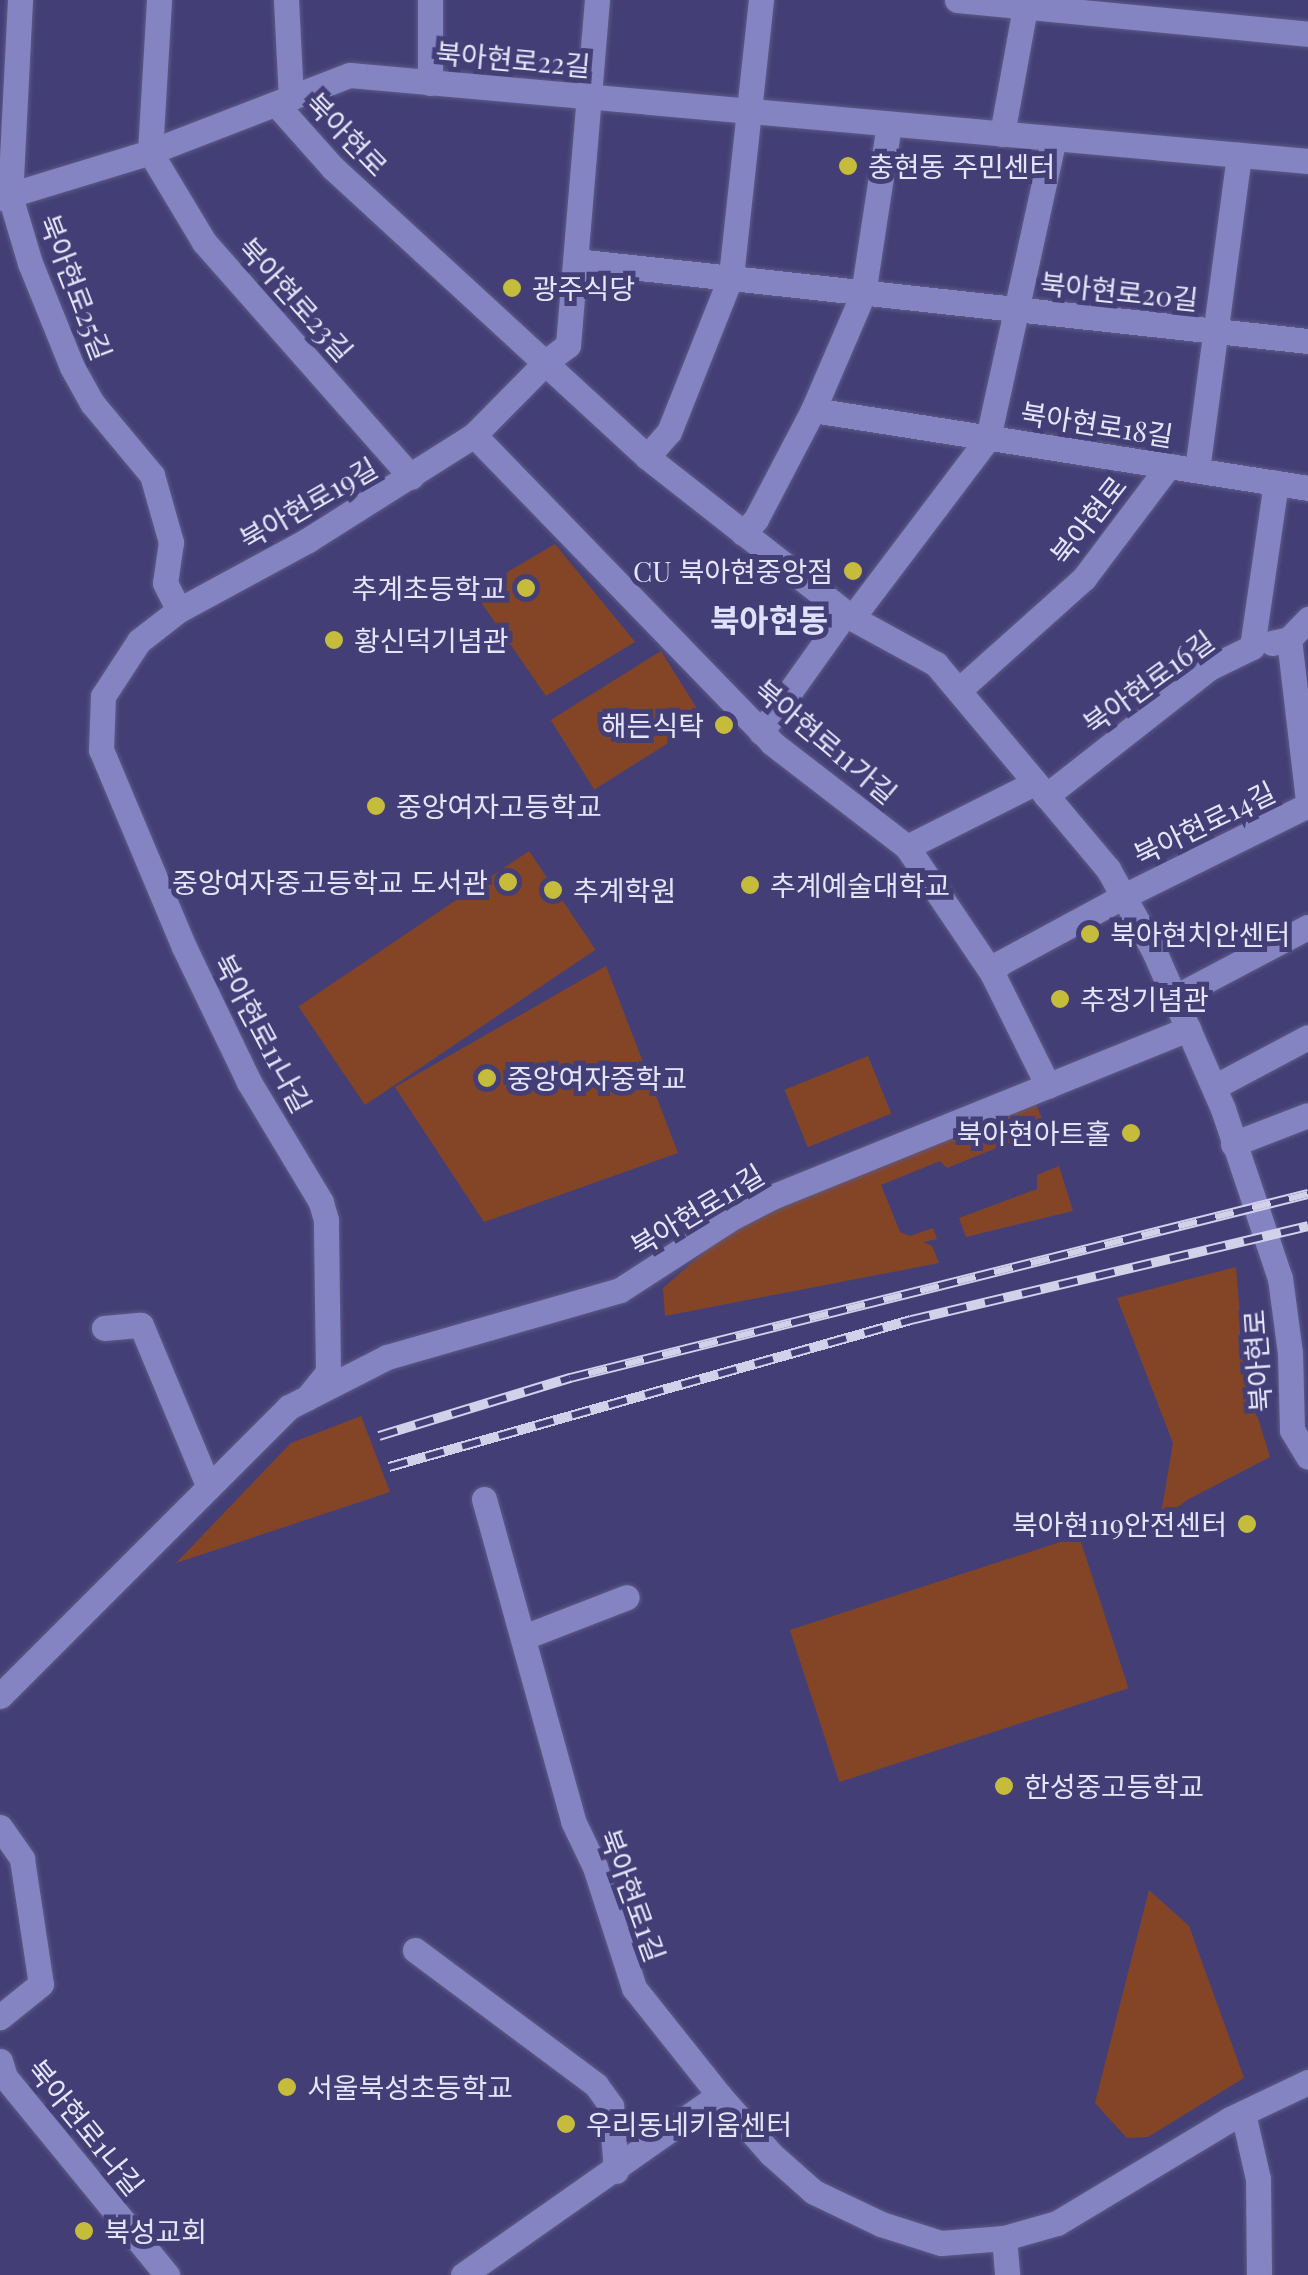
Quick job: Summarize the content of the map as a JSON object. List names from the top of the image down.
{
  "streets": {
    "street": [
      "북아현로22길",
      "북아현로",
      "북아현로25길",
      "북아현로20길",
      "북아현로23길",
      "북아현로18길",
      "북아현로19길",
      "북아현로16길",
      "북아현로11가길",
      "북아현로14길",
      "북아현로11나길",
      "북아현로11길",
      "북아현로1길",
      "북아현로1나길"
    ]
  },
  "crossings": [
    ["북아현로22길", "북아현로"],
    ["북아현로22길", "북아현로20길"],
    ["북아현로", "북아현로25길"],
    ["북아현로", "북아현로23길"],
    ["북아현로", "북아현로18길"],
    ["북아현로", "북아현로19길"],
    ["북아현로", "북아현로16길"],
    ["북아현로", "북아현로14길"],
    ["북아현로", "북아현로11길"],
    ["북아현로25길", "북아현로19길"],
    ["북아현로20길", "북아현로18길"],
    ["북아현로23길", "북아현로19길"],
    ["북아현로18길", "북아현로16길"],
    ["북아현로19길", "북아현로11가길"],
    ["북아현로19길", "북아현로11나길"],
    ["북아현로16길", "북아현로11가길"],
    ["북아현로11가길", "북아현로11길"],
    ["북아현로11나길", "북아현로11길"]
  ],
  "districts": ["북아현동"],
  "places": [
    "충현동 주민센터",
    "광주식당",
    "CU 북아현중앙점",
    "추계초등학교",
    "황신덕기념관",
    "해든식탁",
    "중앙여자고등학교",
    "중앙여자중고등학교 도서관",
    "추계예술대학교",
    "추계학원",
    "북아현치안센터",
    "추정기념관",
    "중앙여자중학교",
    "북아현아트홀",
    "북아현119안전센터",
    "한성중고등학교",
    "서울북성초등학교",
    "우리동네키움센터",
    "북성교회"
  ]
}
